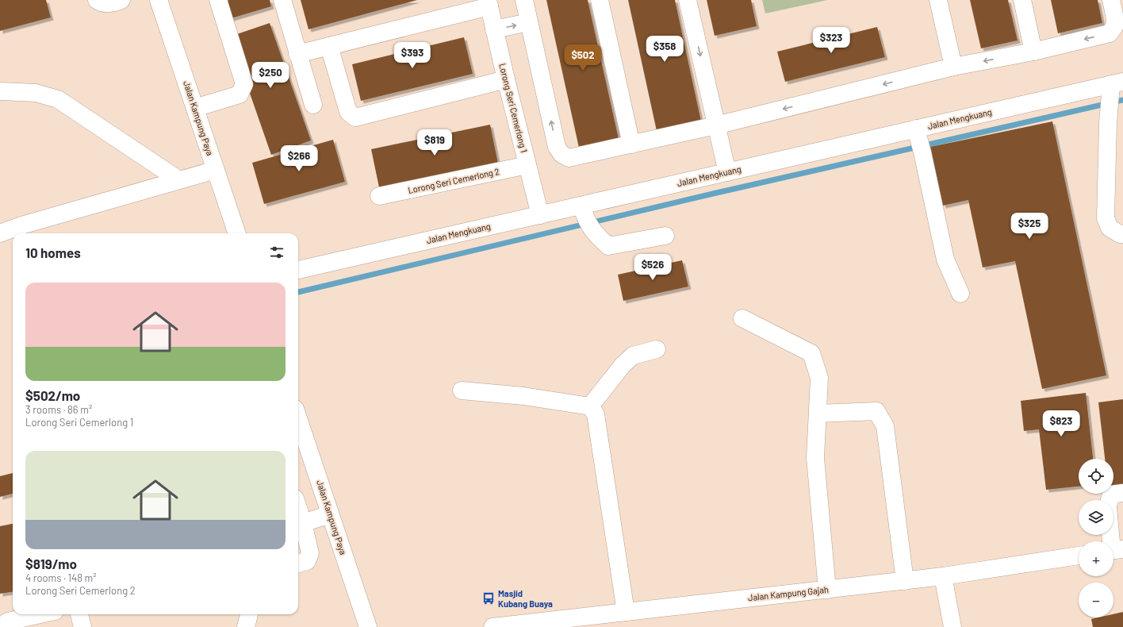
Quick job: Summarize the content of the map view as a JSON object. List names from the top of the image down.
{
  "streets": {
    "street": [
      "Lorong Seri Cemerlong 1",
      "Jalan Kampung Paya",
      "Jalan Mengkuang",
      "Lorong Seri Cemerlong 2",
      "Jalan Kampung Gajah"
    ]
  },
  "crossings": [
    ["Lorong Seri Cemerlong 1", "Jalan Mengkuang"],
    ["Lorong Seri Cemerlong 1", "Lorong Seri Cemerlong 2"]
  ],
  "places": {
    "bus stop": ["Masjid Kubang Buaya"]
  },
  "page": {
    "price": [
      "$323",
      "$358",
      "$393",
      "$502",
      "$250",
      "$819",
      "$266",
      "$325",
      "$526",
      "$823"
    ],
    "heading": "10 homes",
    "list": [
      {
        "name": "$502/mo",
        "note": "3 rooms · 86 m² · Lorong Seri Cemerlong 1"
      },
      {
        "name": "$819/mo",
        "note": "4 rooms · 148 m² · Lorong Seri Cemerlong 2"
      }
    ],
    "map_buttons": ["+", "−"]
  }
}
